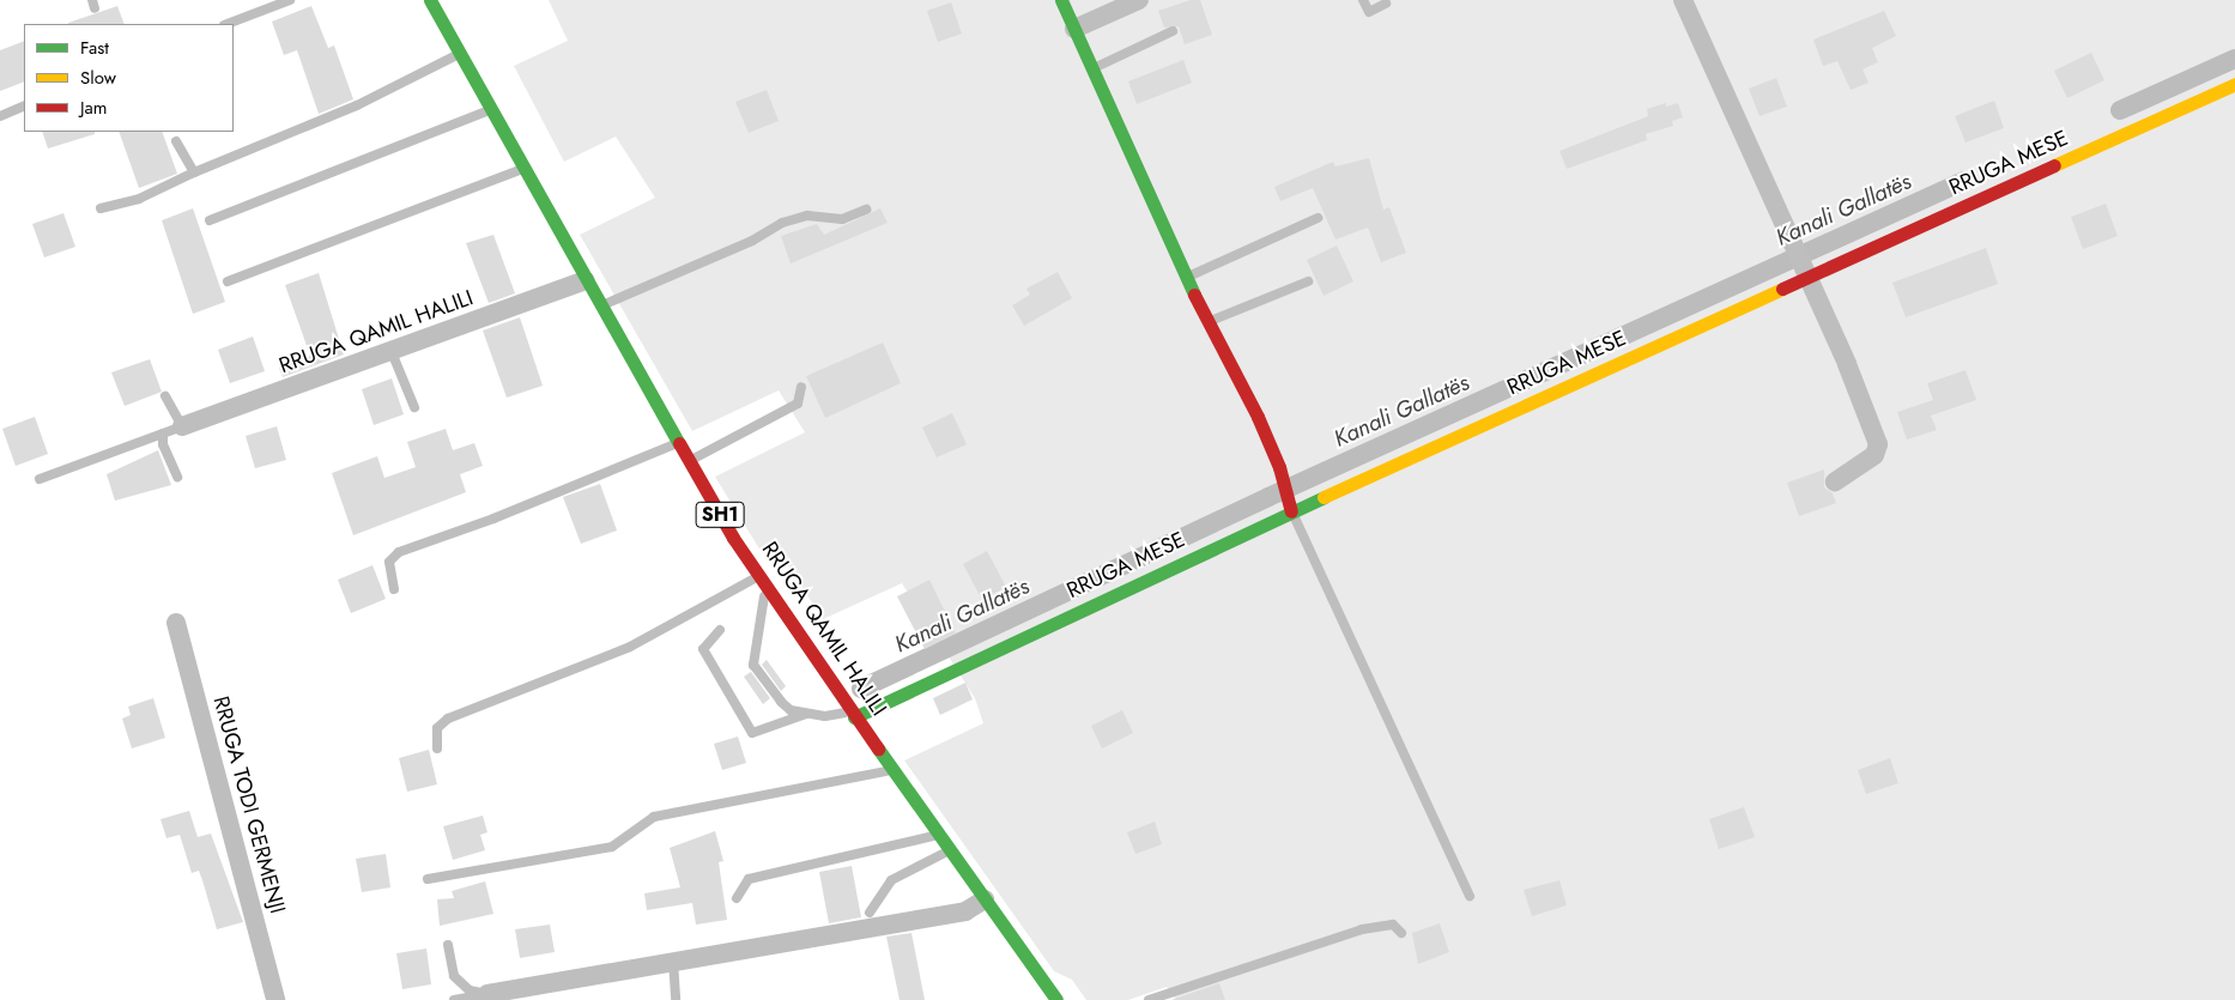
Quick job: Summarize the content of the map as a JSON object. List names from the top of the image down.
{
  "streets": {
    "street": [
      "RRUGA MESE",
      "RRUGA QAMIL HALILI",
      "SH1",
      "RRUGA TODI GERMENJI"
    ]
  },
  "crossings": [
    ["RRUGA MESE", "RRUGA QAMIL HALILI"]
  ],
  "water": ["Kanali Gallatës"],
  "legend": ["Fast", "Slow", "Jam"]
}
